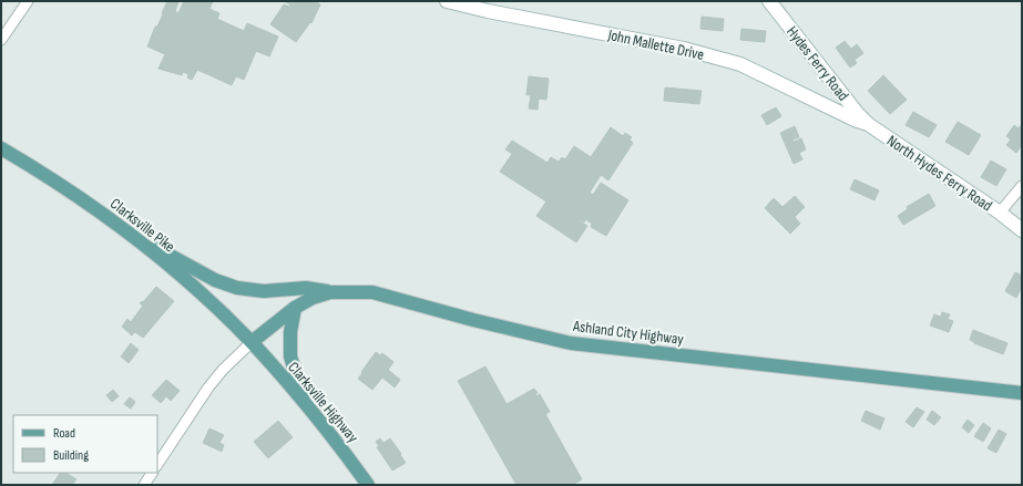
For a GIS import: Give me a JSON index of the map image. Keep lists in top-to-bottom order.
{
  "streets": {
    "main road": ["Clarksville Pike", "Ashland City Highway", "Clarksville Highway"],
    "street": ["John Mallette Drive", "Hydes Ferry Road", "North Hydes Ferry Road"]
  },
  "crossings": [
    ["John Mallette Drive", "North Hydes Ferry Road"],
    ["Hydes Ferry Road", "North Hydes Ferry Road"],
    ["Clarksville Pike", "Ashland City Highway"],
    ["Clarksville Pike", "Clarksville Highway"],
    ["Ashland City Highway", "Clarksville Highway"]
  ],
  "legend": ["Road", "Building"]
}
